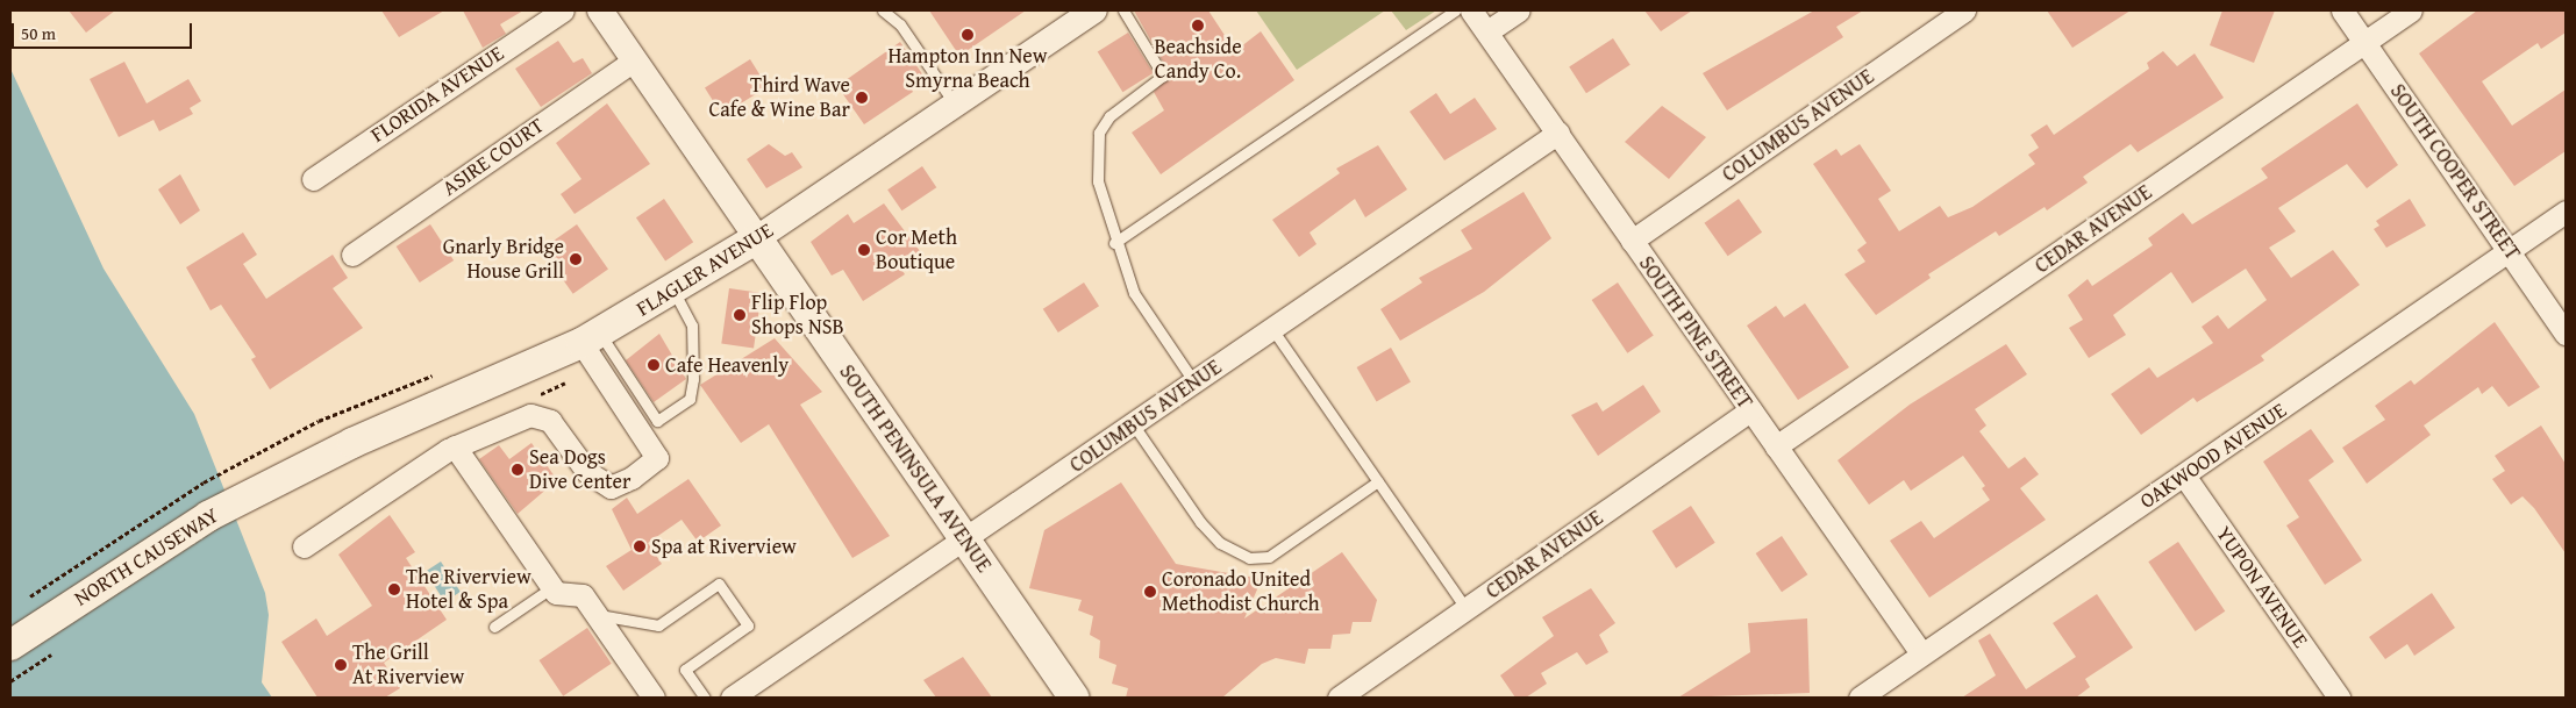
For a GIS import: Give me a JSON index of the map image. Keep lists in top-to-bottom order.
{
  "streets": {
    "main road": ["FLAGLER AVENUE", "SOUTH PENINSULA AVENUE", "NORTH CAUSEWAY"],
    "street": [
      "FLORIDA AVENUE",
      "COLUMBUS AVENUE",
      "ASIRE COURT",
      "SOUTH COOPER STREET",
      "CEDAR AVENUE",
      "SOUTH PINE STREET",
      "OAKWOOD AVENUE",
      "YUPON AVENUE"
    ]
  },
  "crossings": [
    ["COLUMBUS AVENUE", "SOUTH PINE STREET"],
    ["COLUMBUS AVENUE", "SOUTH PENINSULA AVENUE"],
    ["SOUTH COOPER STREET", "CEDAR AVENUE"],
    ["SOUTH COOPER STREET", "OAKWOOD AVENUE"],
    ["CEDAR AVENUE", "SOUTH PINE STREET"],
    ["FLAGLER AVENUE", "SOUTH PENINSULA AVENUE"],
    ["FLAGLER AVENUE", "NORTH CAUSEWAY"],
    ["SOUTH PINE STREET", "OAKWOOD AVENUE"],
    ["OAKWOOD AVENUE", "YUPON AVENUE"]
  ],
  "places": [
    "Beachside Candy Co.",
    "Hampton Inn New Smyrna Beach",
    "Third Wave Cafe & Wine Bar",
    "Cor Meth Boutique",
    "Gnarly Bridge House Grill",
    "Flip Flop Shops NSB",
    "Cafe Heavenly",
    "Sea Dogs Dive Center",
    "Spa at Riverview",
    "The Riverview Hotel & Spa",
    "Coronado United Methodist Church",
    "The Grill At Riverview"
  ],
  "scale_bar": "50 m"
}
